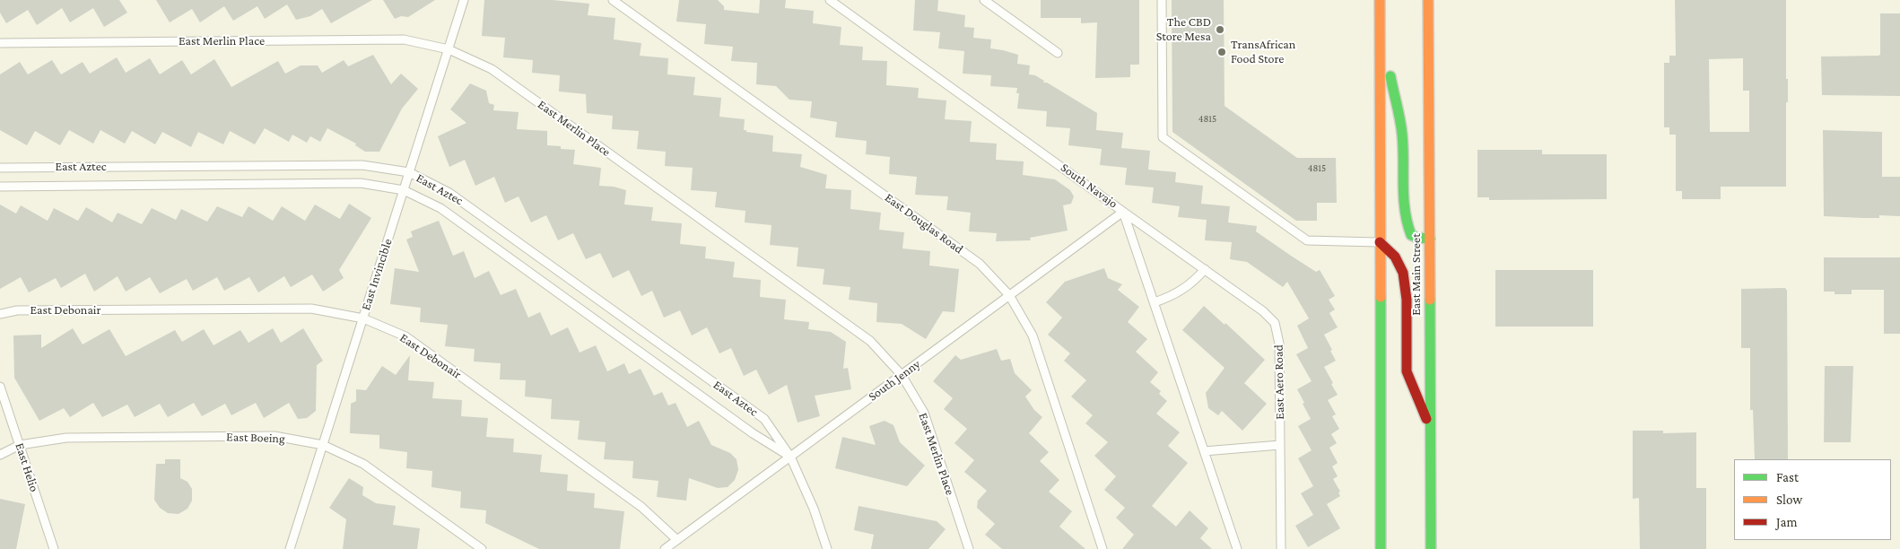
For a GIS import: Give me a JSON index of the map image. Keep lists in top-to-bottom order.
{
  "streets": {
    "main road": ["East Main Street"],
    "lane": [
      "East Merlin Place",
      "East Aztec",
      "South Navajo",
      "East Douglas Road",
      "East Invincible",
      "East Debonair",
      "South Jenny",
      "East Aero Road",
      "East Boeing",
      "East Helio"
    ]
  },
  "crossings": [
    ["East Merlin Place", "East Invincible"],
    ["East Merlin Place", "South Jenny"],
    ["East Aztec", "East Invincible"],
    ["East Aztec", "South Jenny"],
    ["South Navajo", "South Jenny"],
    ["South Navajo", "East Aero Road"],
    ["East Douglas Road", "South Jenny"],
    ["East Invincible", "East Debonair"],
    ["East Invincible", "East Boeing"],
    ["East Debonair", "South Jenny"],
    ["South Jenny", "East Aero Road"],
    ["East Boeing", "East Helio"]
  ],
  "places": ["The CBD Store Mesa", "TransAfrican Food Store"],
  "house_numbers": ["4815", "4815"],
  "legend": ["Fast", "Slow", "Jam"]
}
